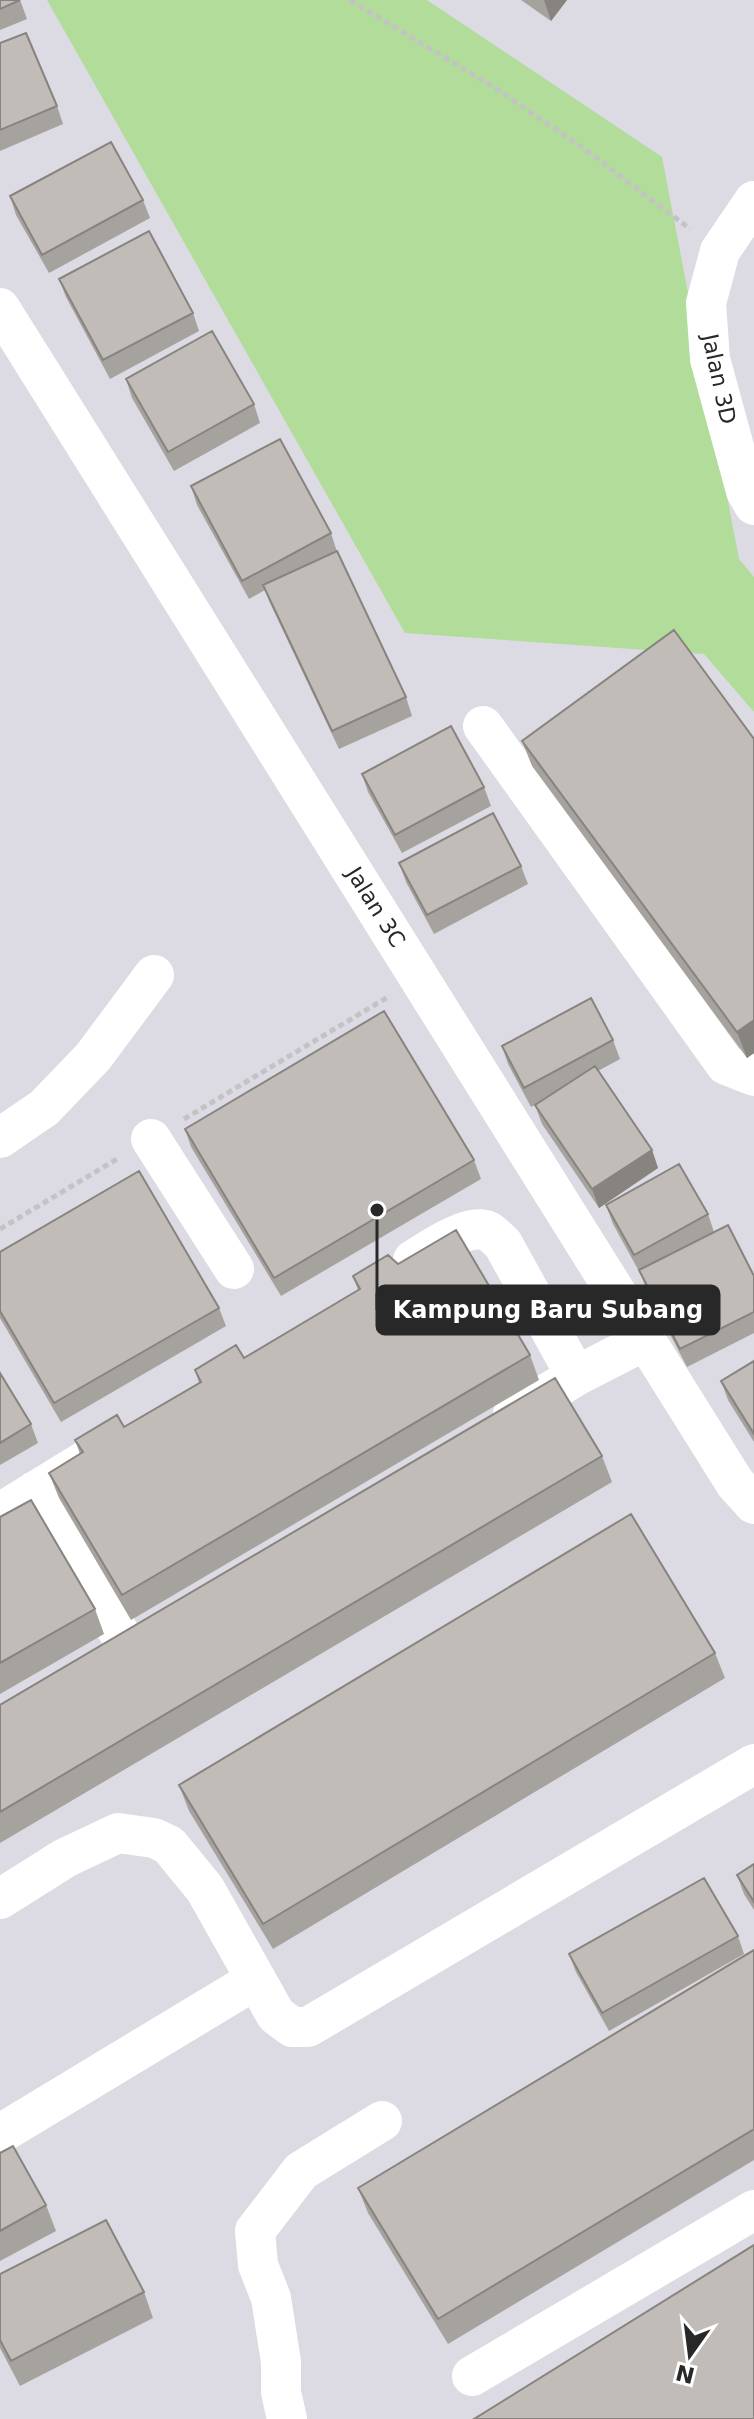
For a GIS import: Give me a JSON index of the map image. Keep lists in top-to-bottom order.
{
  "streets": {
    "street": ["Jalan 3D", "Jalan 3C"]
  },
  "places": ["Kampung Baru Subang"],
  "north": "bottom"
}
